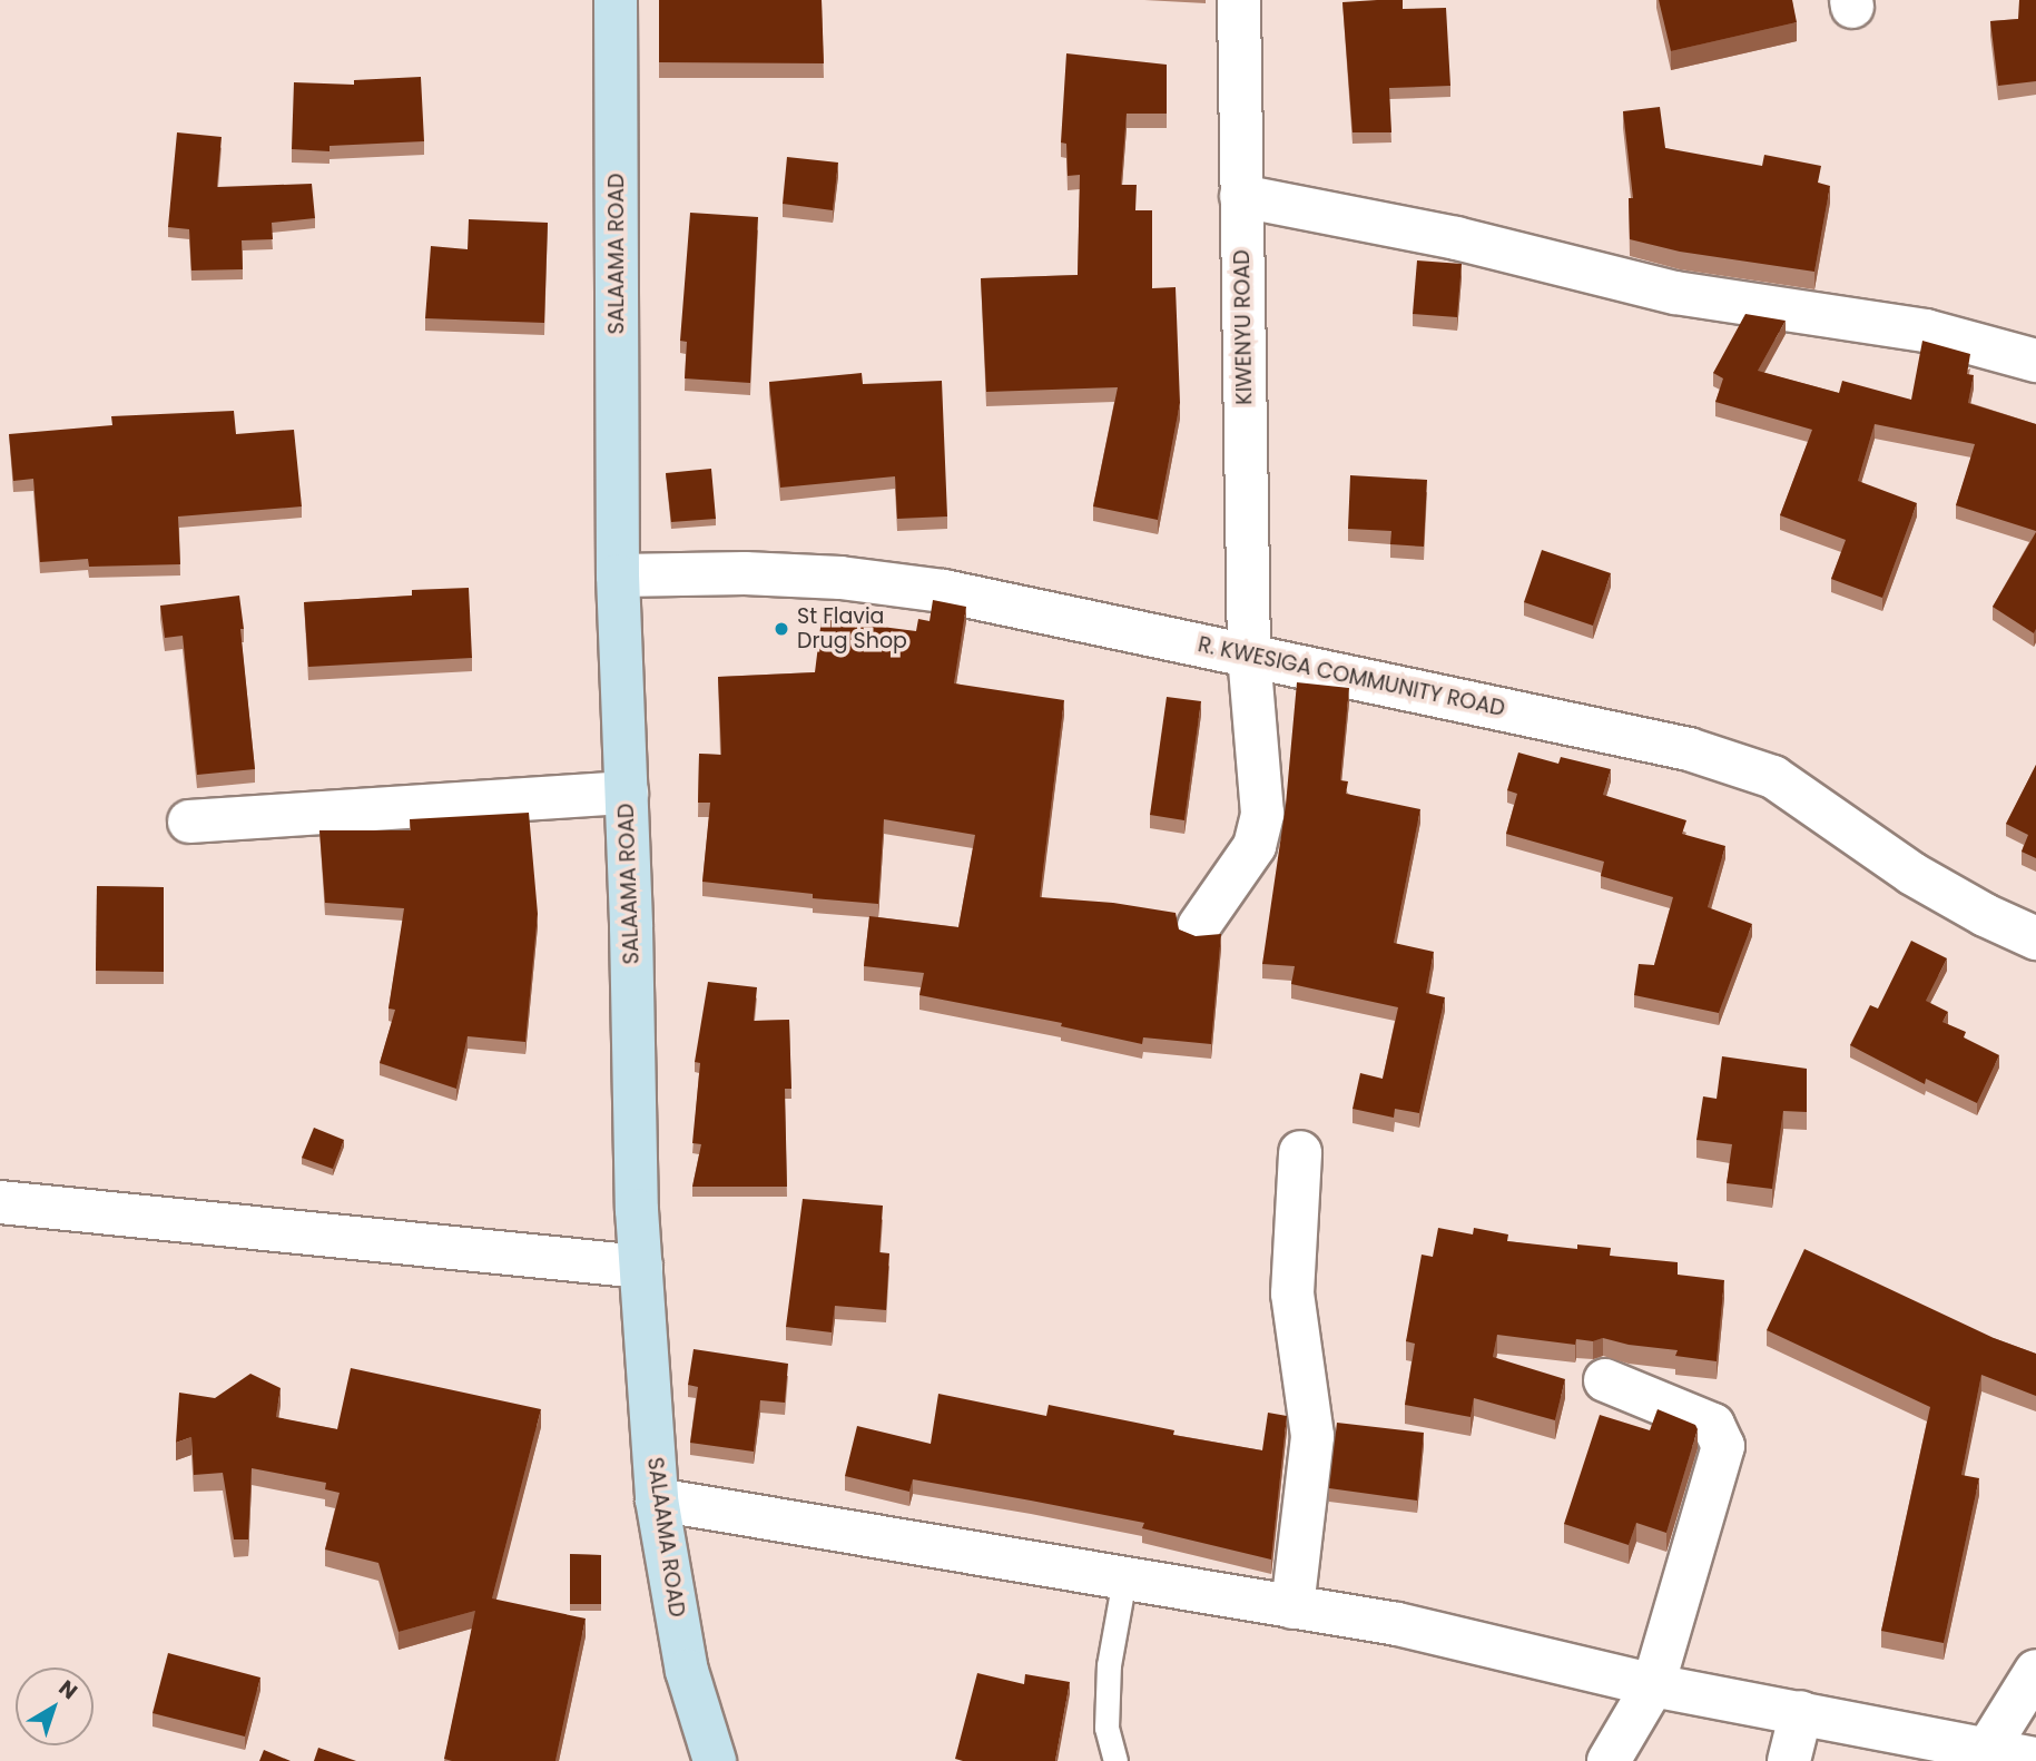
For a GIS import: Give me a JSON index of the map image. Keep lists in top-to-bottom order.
{
  "streets": {
    "main road": ["SALAAMA ROAD"],
    "street": ["KIWENYU ROAD", "R. KWESIGA COMMUNITY ROAD"]
  },
  "crossings": [
    ["SALAAMA ROAD", "R. KWESIGA COMMUNITY ROAD"],
    ["KIWENYU ROAD", "R. KWESIGA COMMUNITY ROAD"]
  ],
  "places": ["St Flavia Drug Shop"],
  "north": "top right"
}
